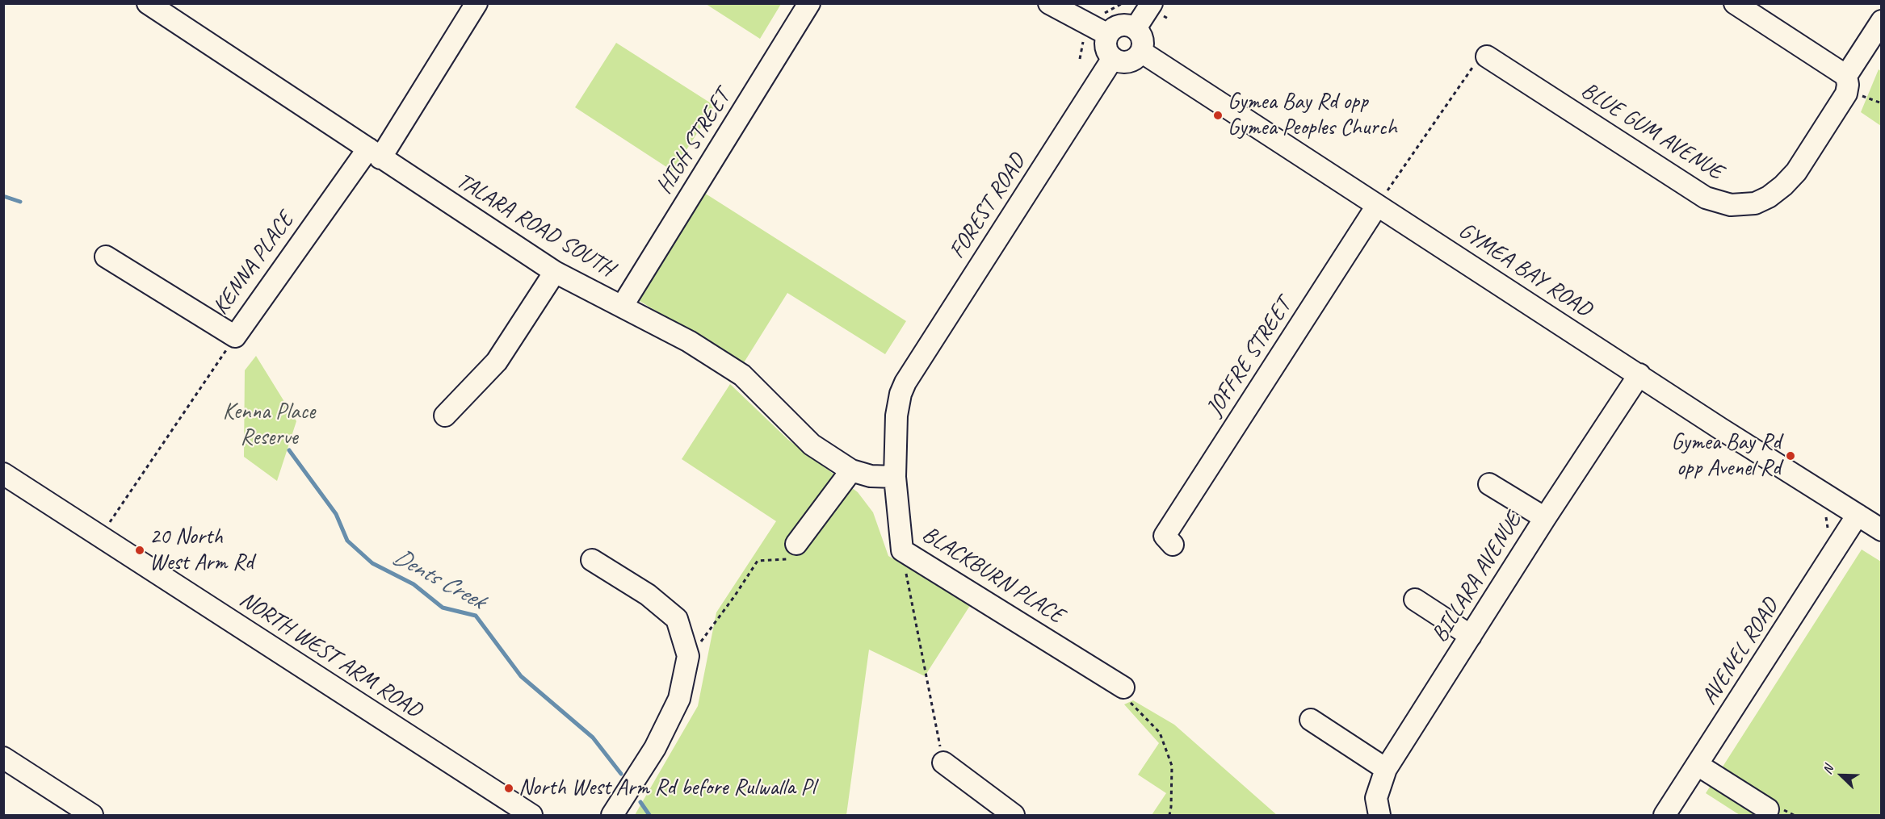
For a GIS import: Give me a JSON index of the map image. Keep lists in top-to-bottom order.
{
  "streets": {
    "street": [
      "BLUE GUM AVENUE",
      "HIGH STREET",
      "FOREST ROAD",
      "TALARA ROAD SOUTH",
      "KENNA PLACE",
      "GYMEA BAY ROAD",
      "JOFFRE STREET",
      "BLACKBURN PLACE",
      "BILLARA AVENUE",
      "AVENEL ROAD",
      "NORTH WEST ARM ROAD"
    ]
  },
  "crossings": [
    ["HIGH STREET", "TALARA ROAD SOUTH"],
    ["FOREST ROAD", "GYMEA BAY ROAD"],
    ["FOREST ROAD", "BLACKBURN PLACE"],
    ["TALARA ROAD SOUTH", "KENNA PLACE"],
    ["TALARA ROAD SOUTH", "BLACKBURN PLACE"],
    ["GYMEA BAY ROAD", "JOFFRE STREET"],
    ["GYMEA BAY ROAD", "BILLARA AVENUE"],
    ["GYMEA BAY ROAD", "AVENEL ROAD"]
  ],
  "water": ["Dents Creek"],
  "parks": ["Kenna Place Reserve"],
  "places": [
    "Gymea Bay Rd opp Gymea Peoples Church",
    "Gymea Bay Rd opp Avenel Rd",
    "20 North West Arm Rd",
    "North West Arm Rd before Rulwalla Pl"
  ],
  "north": "top left"
}
